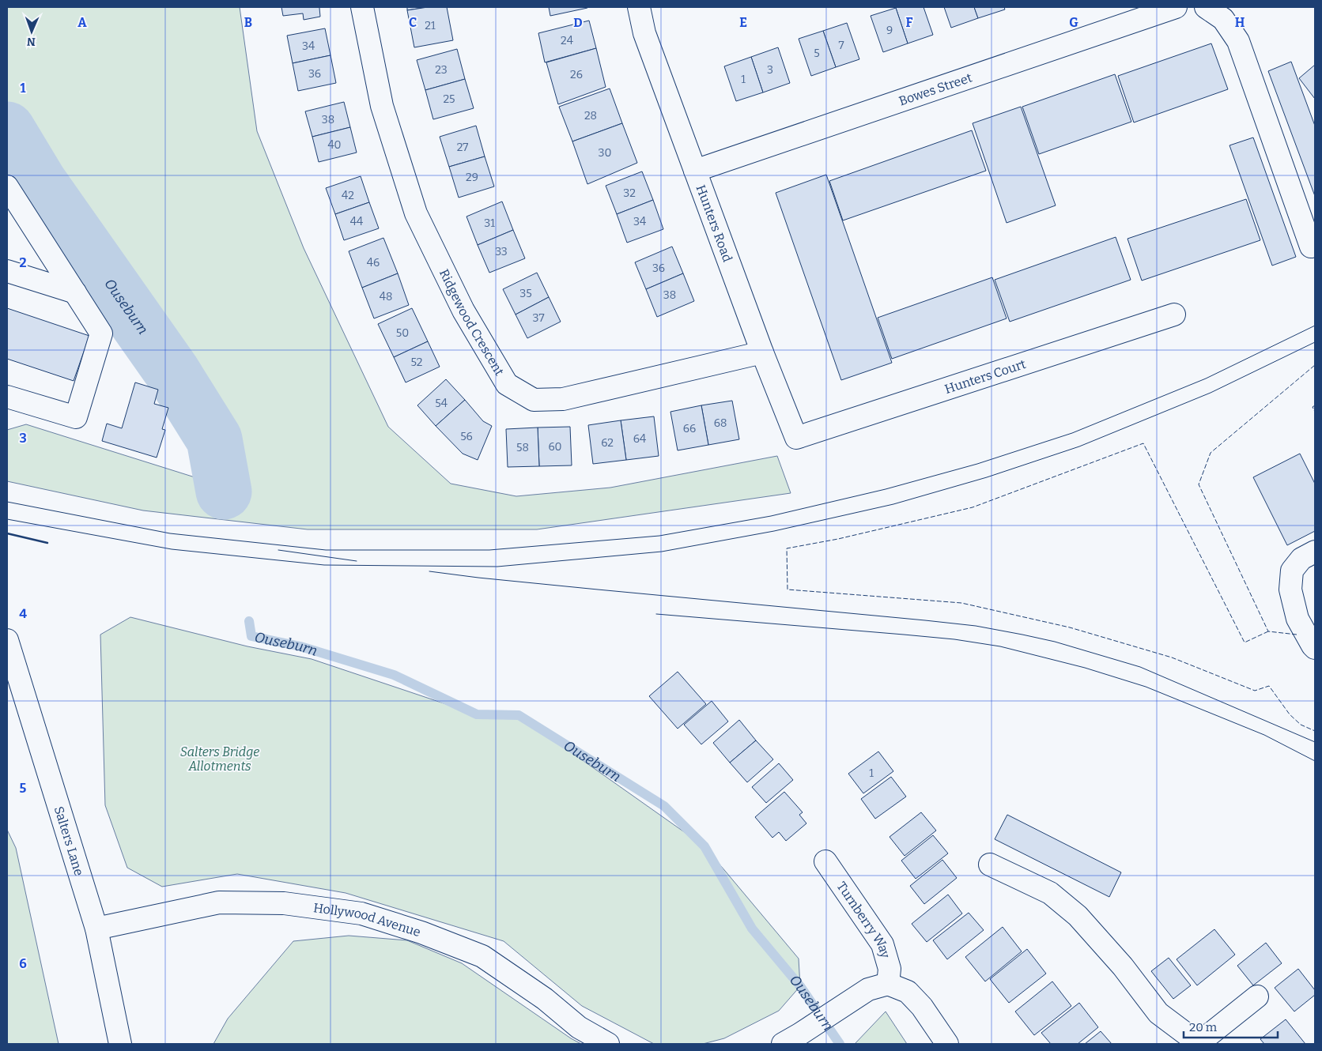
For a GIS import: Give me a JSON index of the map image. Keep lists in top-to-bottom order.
{
  "streets": {
    "street": [
      "Bowes Street",
      "Hunters Road",
      "Ridgewood Crescent",
      "Hunters Court",
      "Salters Lane",
      "Hollywood Avenue",
      "Turnberry Way"
    ]
  },
  "crossings": [
    ["Bowes Street", "Hunters Road"],
    ["Hunters Road", "Ridgewood Crescent"],
    ["Hunters Road", "Hunters Court"],
    ["Salters Lane", "Hollywood Avenue"]
  ],
  "water": ["Ouseburn"],
  "parks": ["Salters Bridge Allotments"],
  "house_numbers": [
    "21",
    "9",
    "24",
    "7",
    "34",
    "5",
    "23",
    "3",
    "36",
    "26",
    "1",
    "25",
    "28",
    "38",
    "40",
    "27",
    "30",
    "29",
    "32",
    "42",
    "44",
    "34",
    "31",
    "33",
    "46",
    "36",
    "35",
    "38",
    "48",
    "37",
    "50",
    "52",
    "54",
    "68",
    "66",
    "56",
    "64",
    "62",
    "60",
    "58",
    "1"
  ],
  "scale_bar": "20 m",
  "north": "bottom",
  "grid": {
    "columns": [
      "A",
      "B",
      "C",
      "D",
      "E",
      "F",
      "G",
      "H"
    ],
    "rows": [
      "1",
      "2",
      "3",
      "4",
      "5",
      "6"
    ]
  }
}
